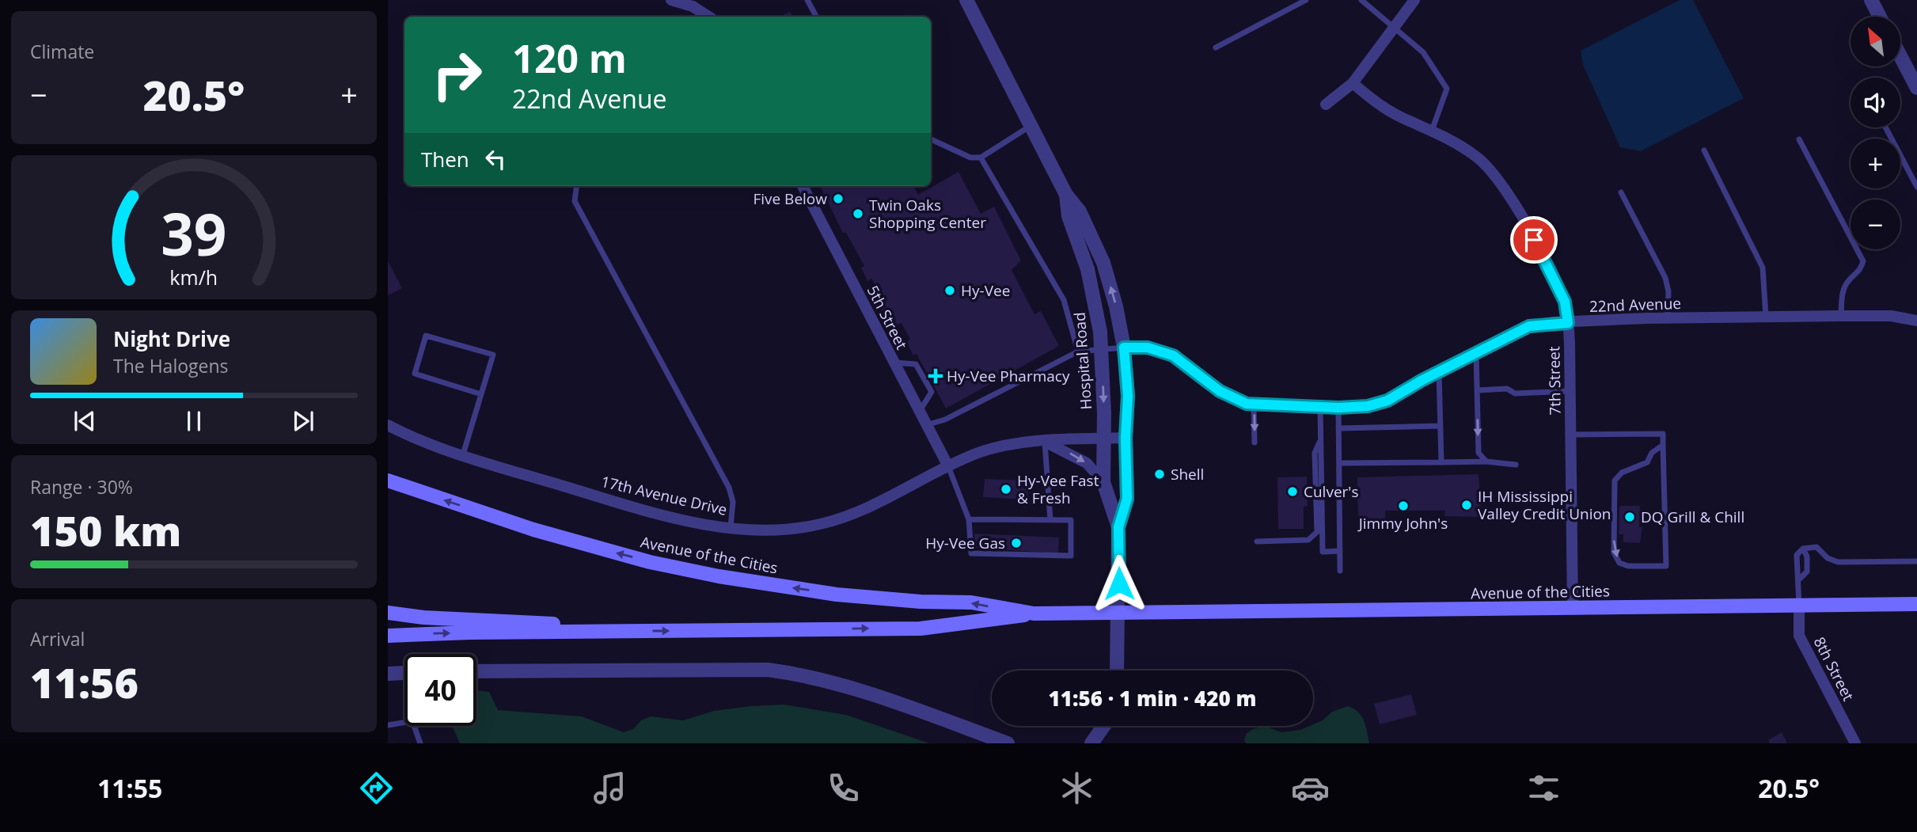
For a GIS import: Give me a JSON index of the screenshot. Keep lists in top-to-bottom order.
{
  "streets": {
    "main road": ["Avenue of the Cities"],
    "street": [
      "22nd Avenue",
      "5th Street",
      "Hospital Road",
      "7th Street",
      "17th Avenue Drive",
      "8th Street"
    ]
  },
  "crossings": [
    ["22nd Avenue", "Hospital Road"],
    ["22nd Avenue", "7th Street"],
    ["5th Street", "17th Avenue Drive"],
    ["Hospital Road", "17th Avenue Drive"],
    ["Hospital Road", "Avenue of the Cities"],
    ["7th Street", "Avenue of the Cities"],
    ["Avenue of the Cities", "8th Street"]
  ],
  "places": {
    "other": [
      "Five Below",
      "Twin Oaks Shopping Center",
      "Hy-Vee",
      "Shell",
      "Hy-Vee Fast & Fresh",
      "Culver's",
      "IH Mississippi Valley Credit Union",
      "Jimmy John's",
      "DQ Grill & Chill",
      "Hy-Vee Gas"
    ],
    "health": ["Hy-Vee Pharmacy"]
  },
  "north": "top left",
  "page": {
    "tile": [
      "Climate",
      ["Range · 30%", "150 km"],
      ["Arrival", "11:56"]
    ],
    "map_buttons": ["+", "−"],
    "turn": ["120 m", "22nd Avenue"],
    "heat": ["−", "20.5°", "+"],
    "then": "Then",
    "song": ["Night Drive", "The Halogens"],
    "limit": "40",
    "trip": "11:56 · 1 min · 420 m",
    "tabs": ["11:55", "20.5°"],
    "gauge": ["39", "km/h"]
  }
}
